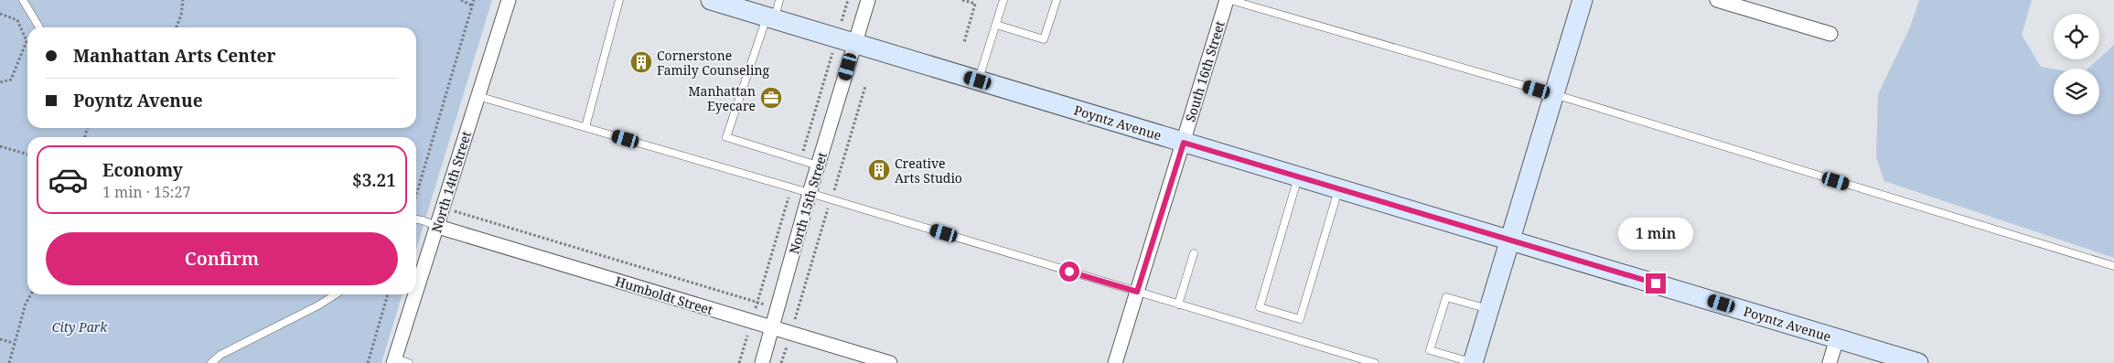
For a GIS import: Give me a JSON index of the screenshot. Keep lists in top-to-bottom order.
{
  "streets": {
    "street": [
      "South 16th Street",
      "Poyntz Avenue",
      "North 14th Street",
      "North 15th Street",
      "Humboldt Street"
    ]
  },
  "crossings": [
    ["South 16th Street", "Poyntz Avenue"],
    ["Poyntz Avenue", "North 15th Street"],
    ["North 14th Street", "Humboldt Street"],
    ["North 15th Street", "Humboldt Street"]
  ],
  "parks": ["City Park"],
  "places": {
    "building": ["Cornerstone Family Counseling", "Creative Arts Studio"],
    "office": ["Manhattan Eyecare"]
  },
  "page": {
    "banner": ["Manhattan Arts Center", "Poyntz Avenue"],
    "list": [
      {
        "name": "Economy",
        "note": "1 min · 15:27",
        "value": "$3.21"
      }
    ],
    "bubble": "1 min",
    "buttons": "Confirm"
  }
}
